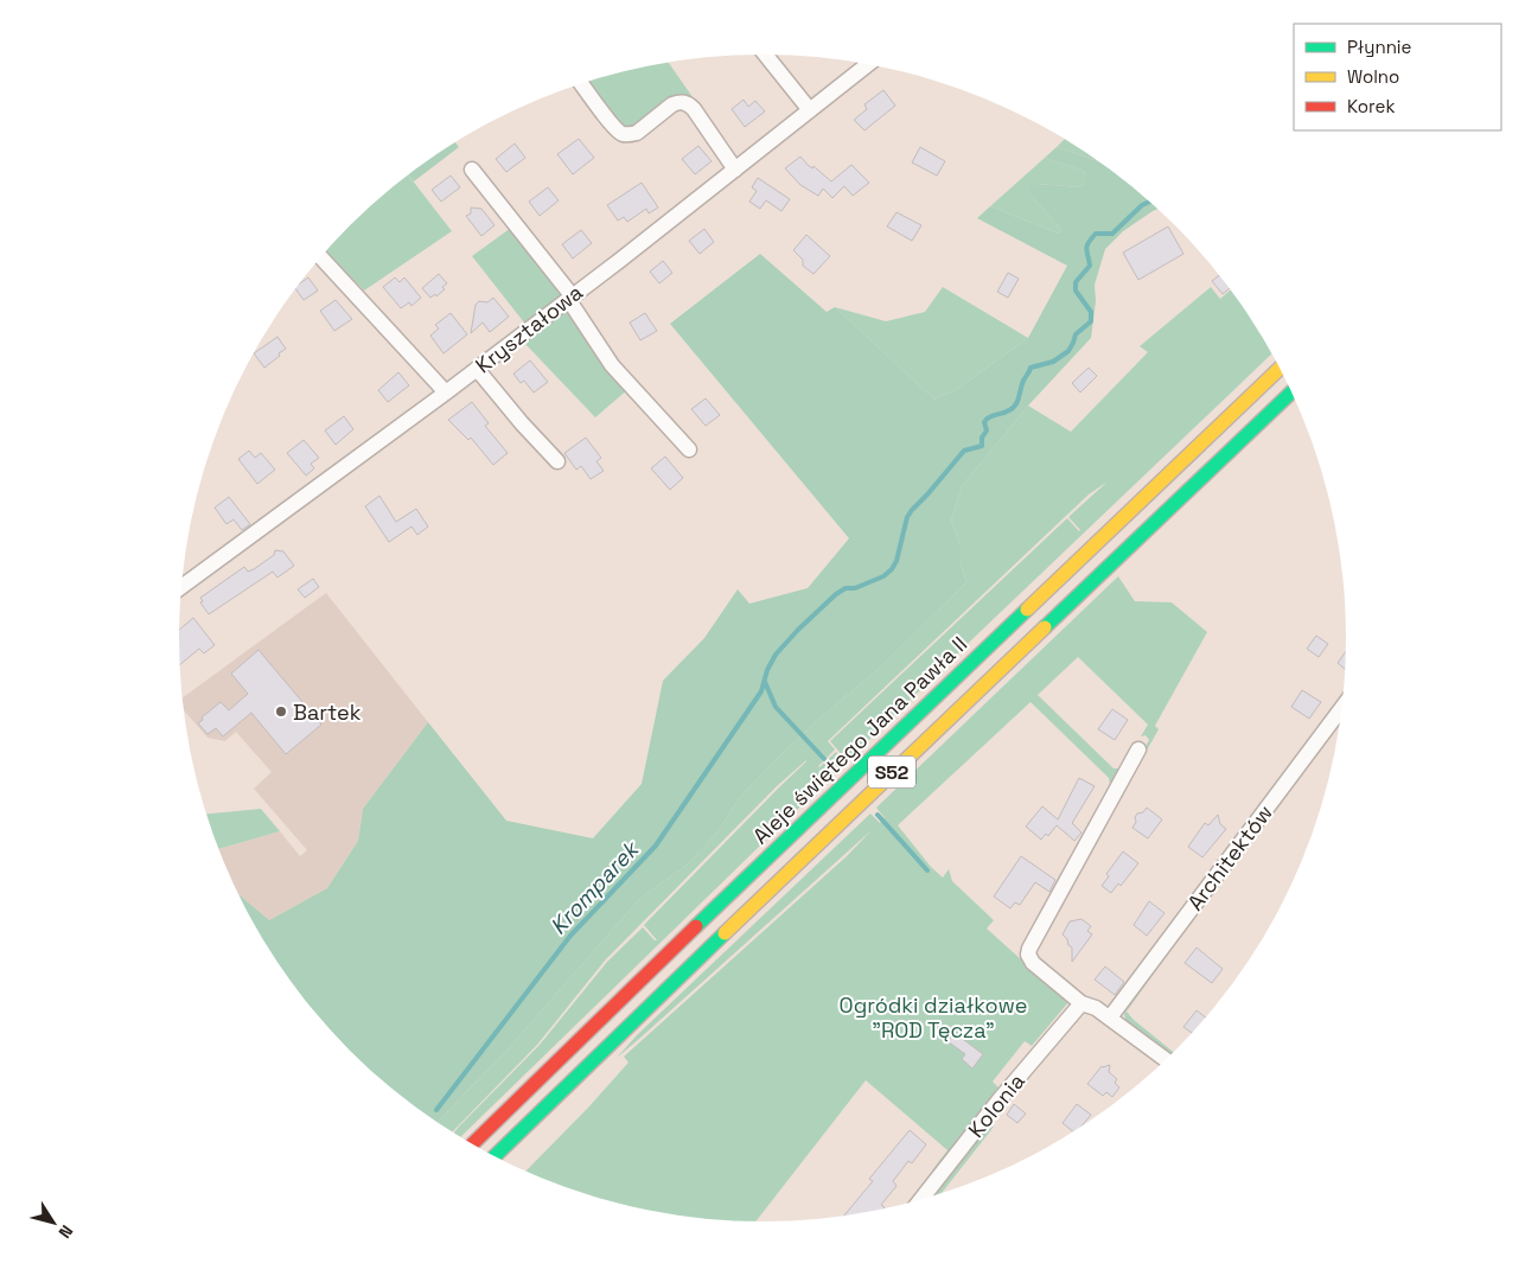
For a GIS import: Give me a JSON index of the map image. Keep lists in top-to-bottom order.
{
  "streets": {
    "highway": ["Aleje świętego Jana Pawła II", "S52"],
    "street": ["Kryształowa", "Architektów", "Kolonia"]
  },
  "water": ["Kromparek"],
  "parks": ["Ogródki działkowe \"ROD Tęcza\""],
  "places": ["Bartek"],
  "legend": ["Płynnie", "Wolno", "Korek"],
  "north": "bottom right"
}
